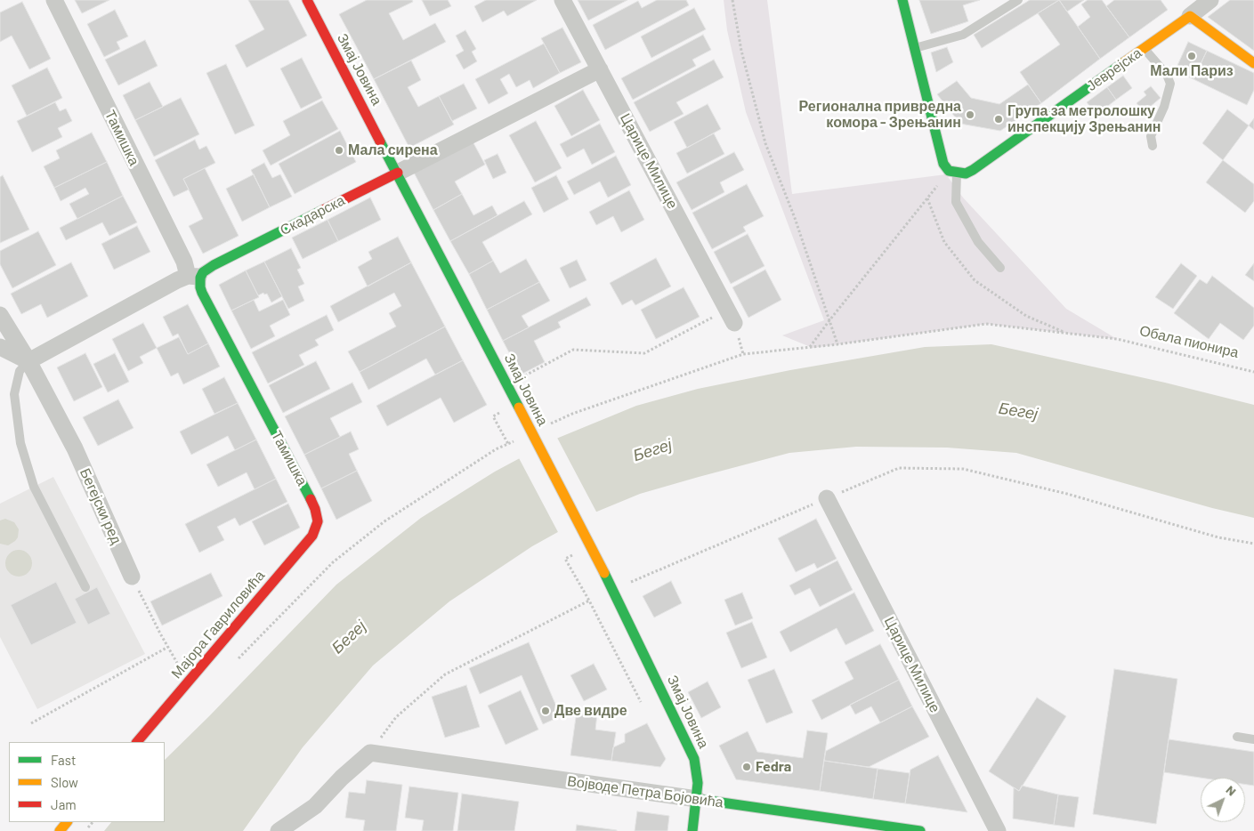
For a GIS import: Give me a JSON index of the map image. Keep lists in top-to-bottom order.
{
  "streets": {
    "street": [
      "Змај Јовина",
      "Јеврејска",
      "Тамишка",
      "Царице Милице",
      "Скадарска",
      "Бегејски ред",
      "Мајора Гавриловића",
      "Војводе Петра Бојовића"
    ],
    "path": ["Обала пионира"]
  },
  "crossings": [
    ["Змај Јовина", "Скадарска"],
    ["Змај Јовина", "Војводе Петра Бојовића"],
    ["Тамишка", "Скадарска"],
    ["Тамишка", "Мајора Гавриловића"],
    ["Царице Милице", "Скадарска"],
    ["Скадарска", "Бегејски ред"]
  ],
  "water": ["Бегеј"],
  "places": [
    "Мали Париз",
    "Регионална привредна комора - Зрењанин",
    "Група за метролошку инспекцију Зрењанин",
    "Мала сирена",
    "Две видре",
    "Fedra"
  ],
  "legend": ["Fast", "Slow", "Jam"],
  "north": "top right"
}
